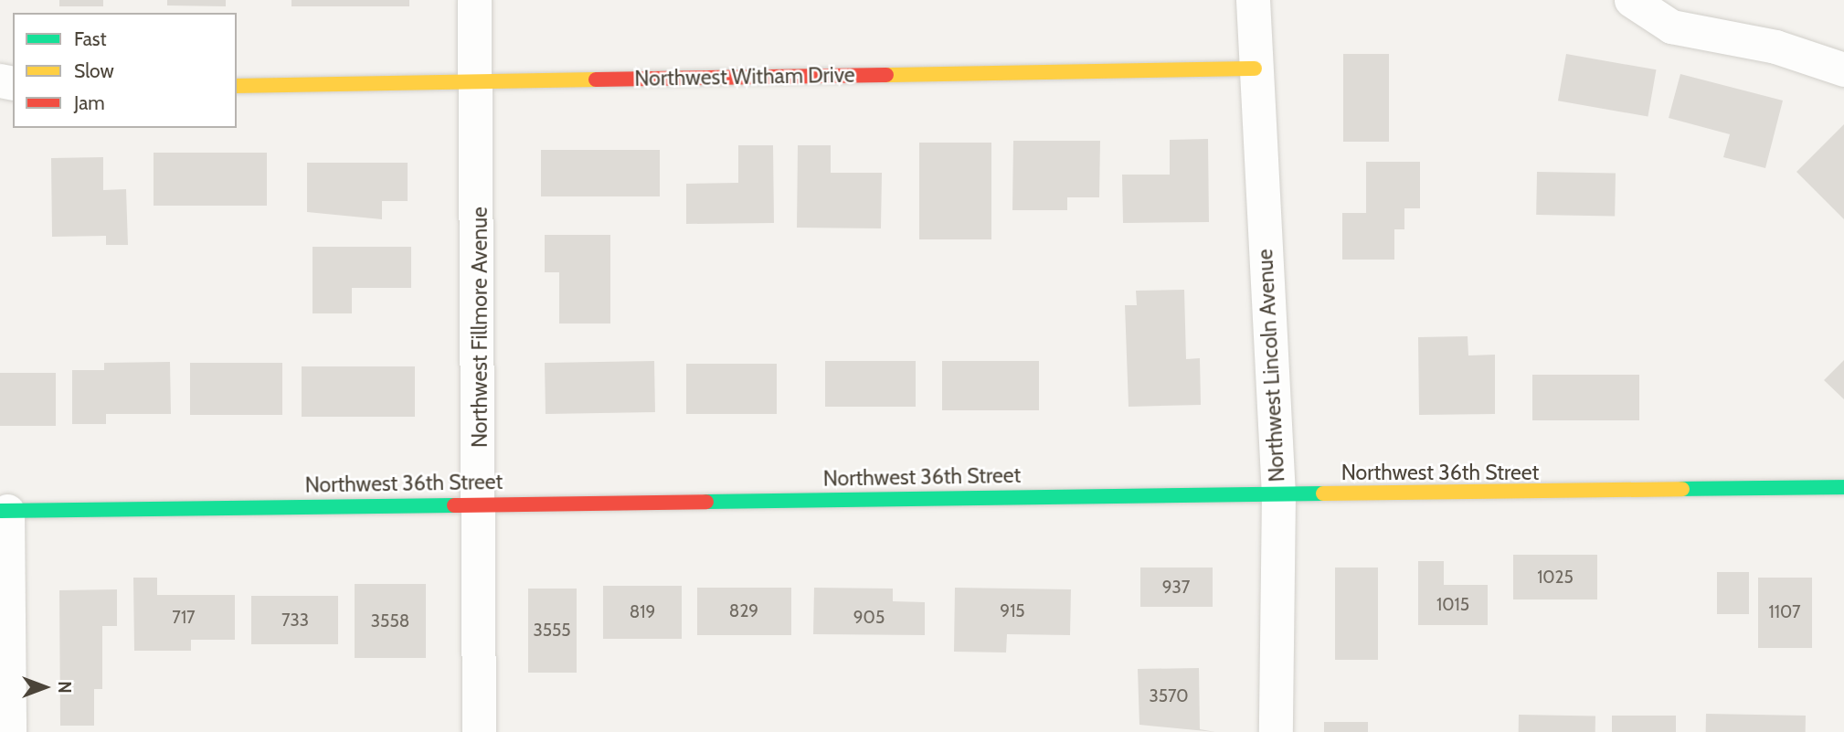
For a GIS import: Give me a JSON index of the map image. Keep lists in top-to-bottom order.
{
  "streets": {
    "street": [
      "Northwest Witham Drive",
      "Northwest Fillmore Avenue",
      "Northwest Lincoln Avenue",
      "Northwest 36th Street"
    ]
  },
  "crossings": [
    ["Northwest Witham Drive", "Northwest Fillmore Avenue"],
    ["Northwest Witham Drive", "Northwest Lincoln Avenue"],
    ["Northwest Fillmore Avenue", "Northwest 36th Street"],
    ["Northwest Lincoln Avenue", "Northwest 36th Street"]
  ],
  "house_numbers": [
    "1025",
    "937",
    "1015",
    "829",
    "915",
    "819",
    "1107",
    "717",
    "905",
    "733",
    "3558",
    "3555",
    "3570"
  ],
  "legend": ["Fast", "Slow", "Jam"],
  "north": "right"
}
